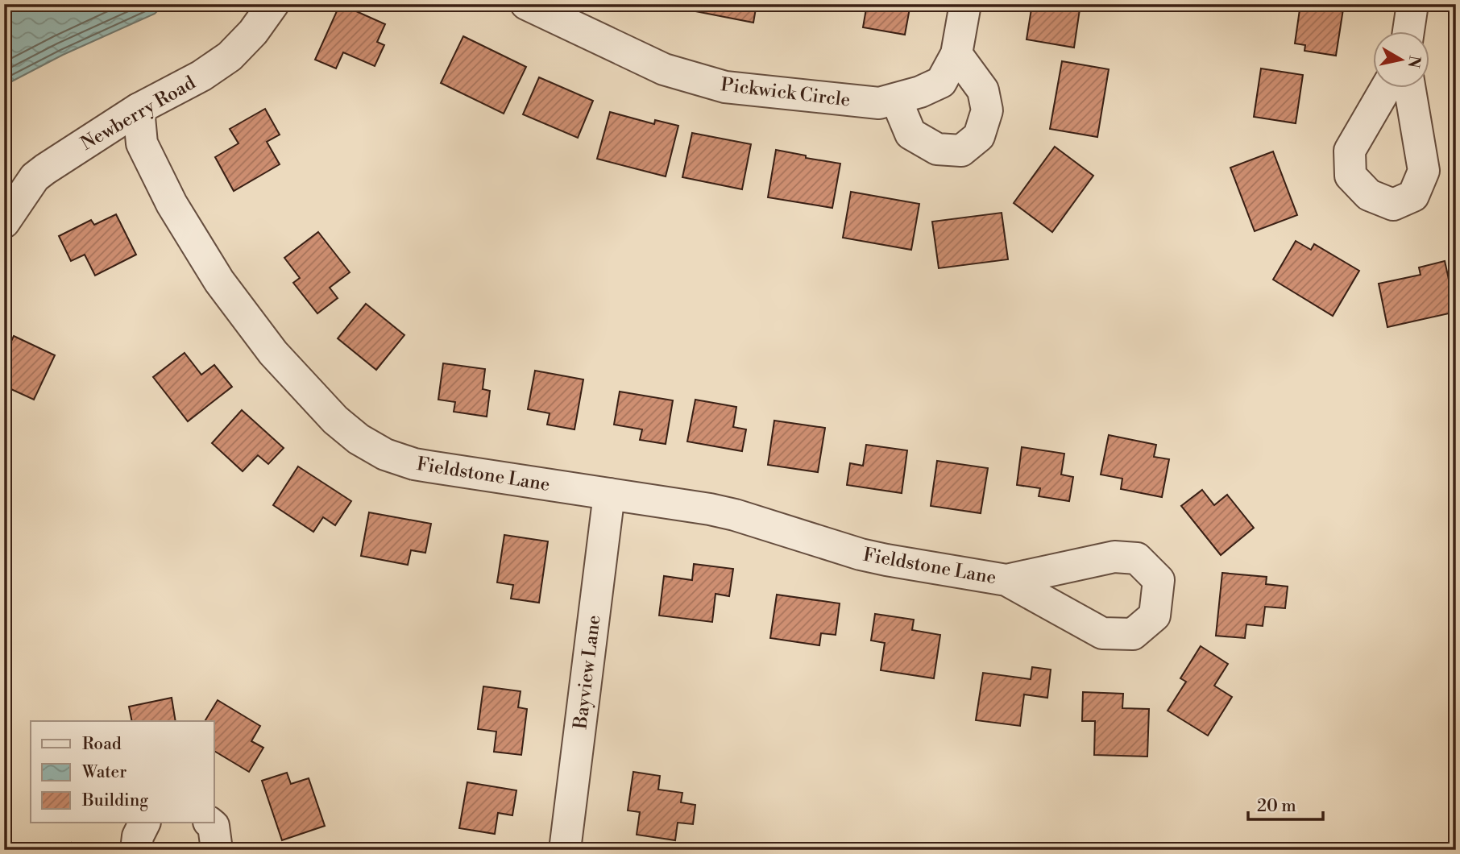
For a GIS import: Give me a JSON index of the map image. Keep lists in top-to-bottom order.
{
  "streets": {
    "street": [
      "Pickwick Circle",
      "Newberry Road",
      "Fieldstone Lane",
      "Bayview Lane"
    ]
  },
  "crossings": [
    ["Newberry Road", "Fieldstone Lane"],
    ["Fieldstone Lane", "Bayview Lane"]
  ],
  "legend": ["Road", "Water", "Building"],
  "scale_bar": "20 m",
  "north": "right"
}
